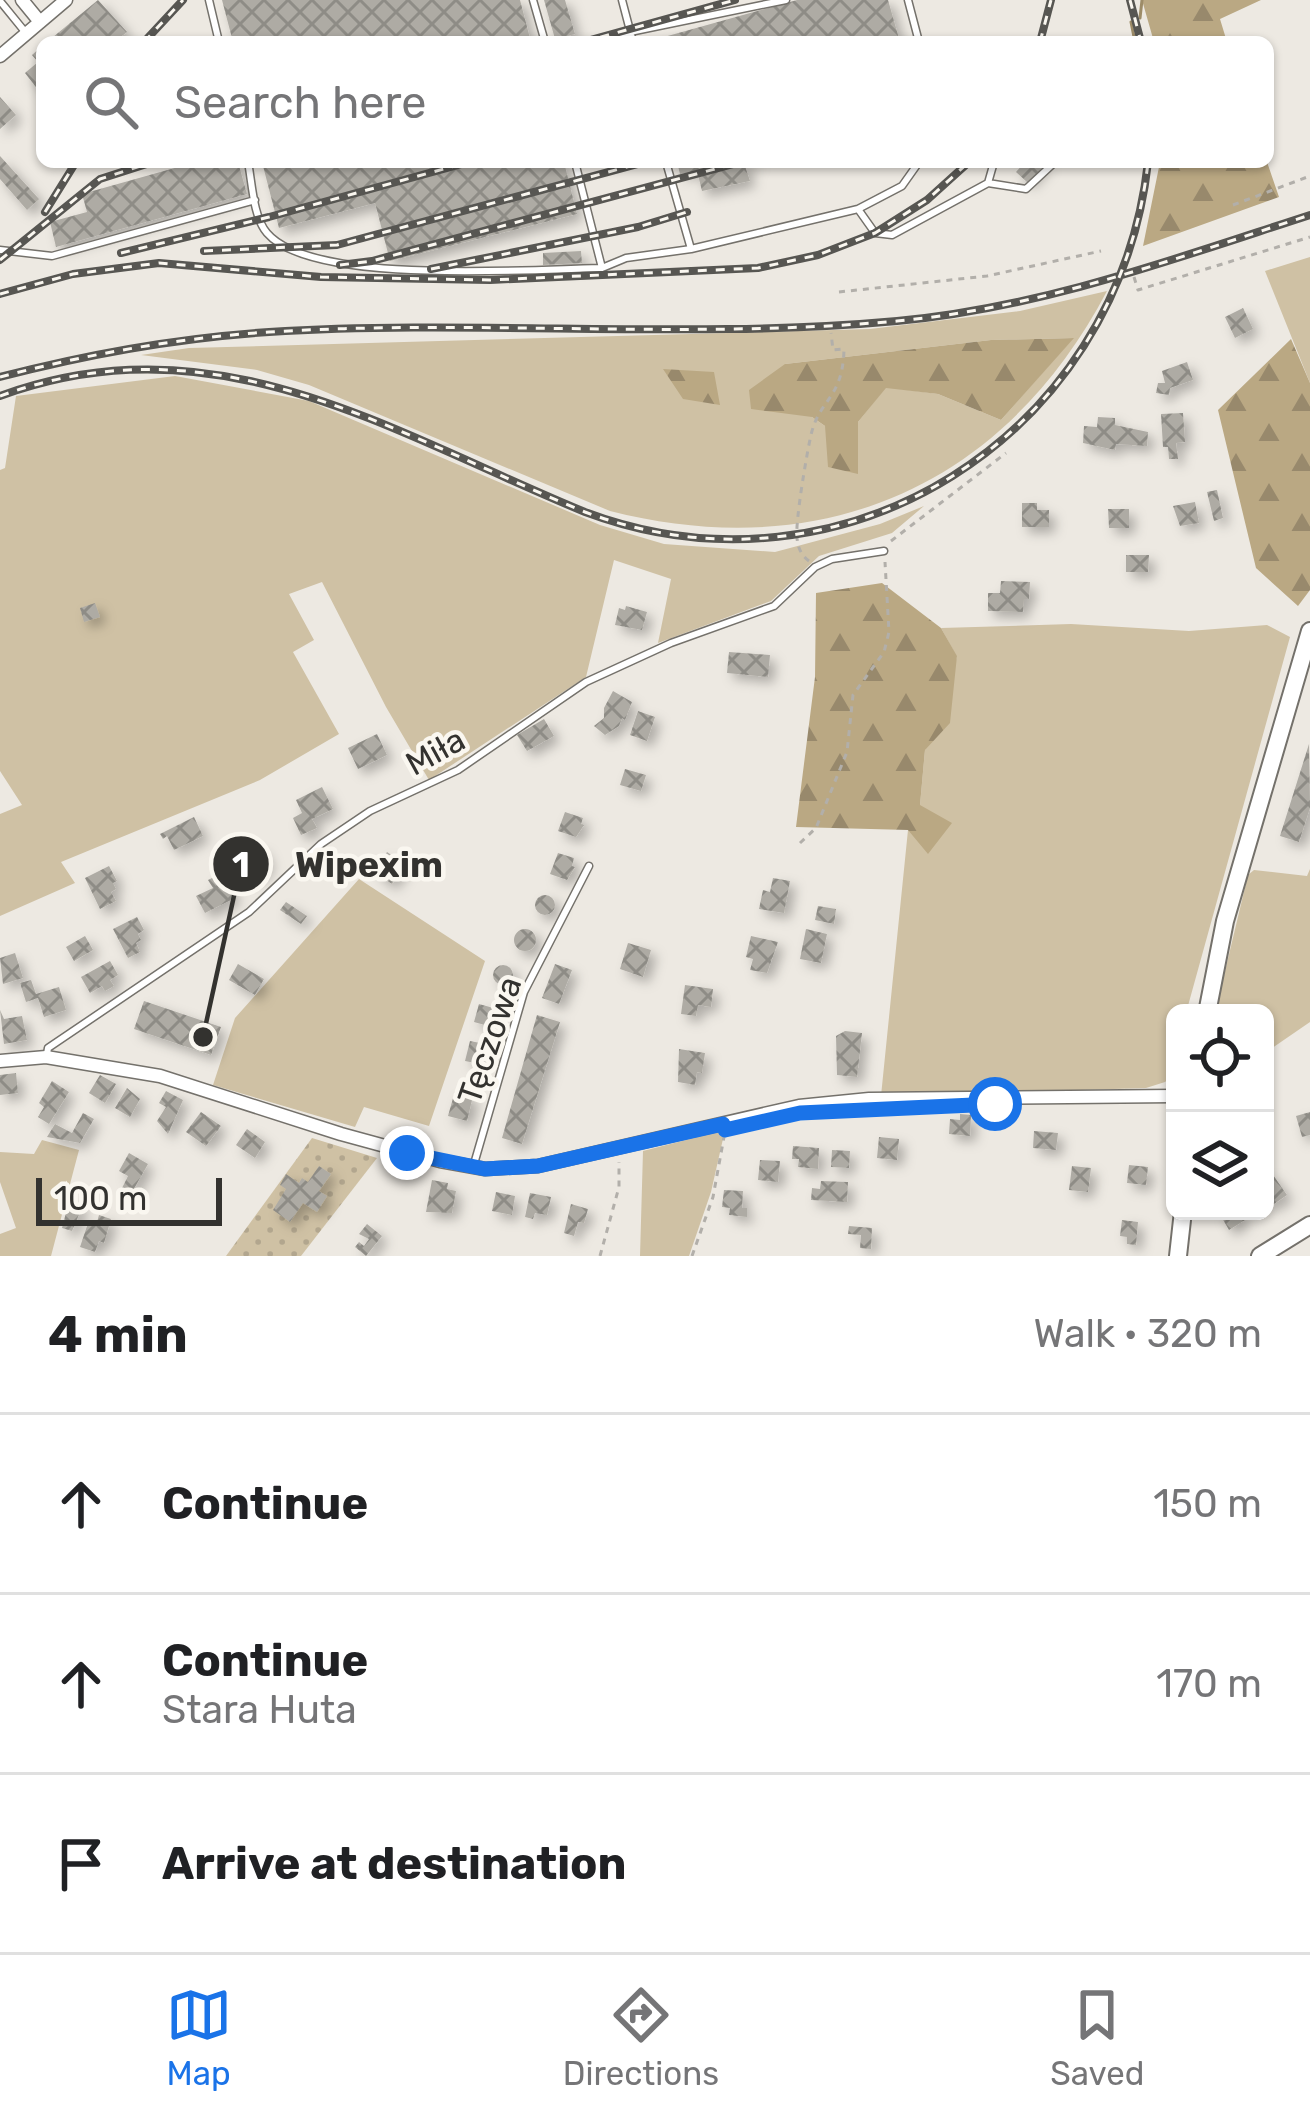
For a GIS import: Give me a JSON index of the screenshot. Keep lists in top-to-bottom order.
{
  "streets": {
    "lane": ["Miła", "Tęczowa"]
  },
  "places": ["Wipexim"],
  "scale_bar": "100 m",
  "page": {
    "search": "Search here",
    "scale": "100 m",
    "heading": ["4 min", "Walk · 320 m"],
    "list": [
      ["Continue", "150 m"],
      ["Continue", "Stara Huta", "170 m"],
      "Arrive at destination"
    ],
    "nav": ["Map", "Directions", "Saved"]
  }
}
